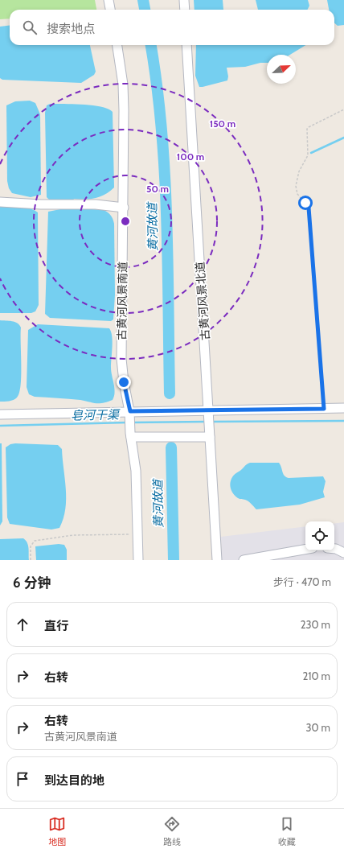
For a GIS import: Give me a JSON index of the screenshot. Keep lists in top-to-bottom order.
{
  "streets": {
    "street": ["古黄河风景南道", "古黄河风景北道"]
  },
  "water": ["黄河故道", "皂河干渠"],
  "north": "top right",
  "page": {
    "search": "搜索地点",
    "heading": ["6 分钟", "步行 · 470 m"],
    "list": [
      ["直行", "230 m"],
      ["右转", "210 m"],
      ["右转", "古黄河风景南道", "30 m"],
      "到达目的地"
    ],
    "nav": ["地图", "路线", "收藏"]
  },
  "rings": ["150 m", "100 m", "50 m"]
}
